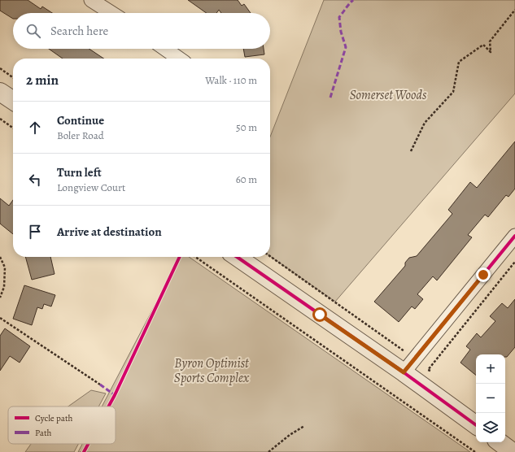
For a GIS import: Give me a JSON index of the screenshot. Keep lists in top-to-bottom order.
{
  "parks": ["Somerset Woods", "Byron Optimist Sports Complex"],
  "legend": ["Cycle path", "Path"],
  "page": {
    "search": "Search here",
    "heading": ["2 min", "Walk · 110 m"],
    "list": [
      ["Continue", "Boler Road", "50 m"],
      ["Turn left", "Longview Court", "60 m"],
      "Arrive at destination"
    ],
    "map_buttons": ["+", "−"]
  }
}
